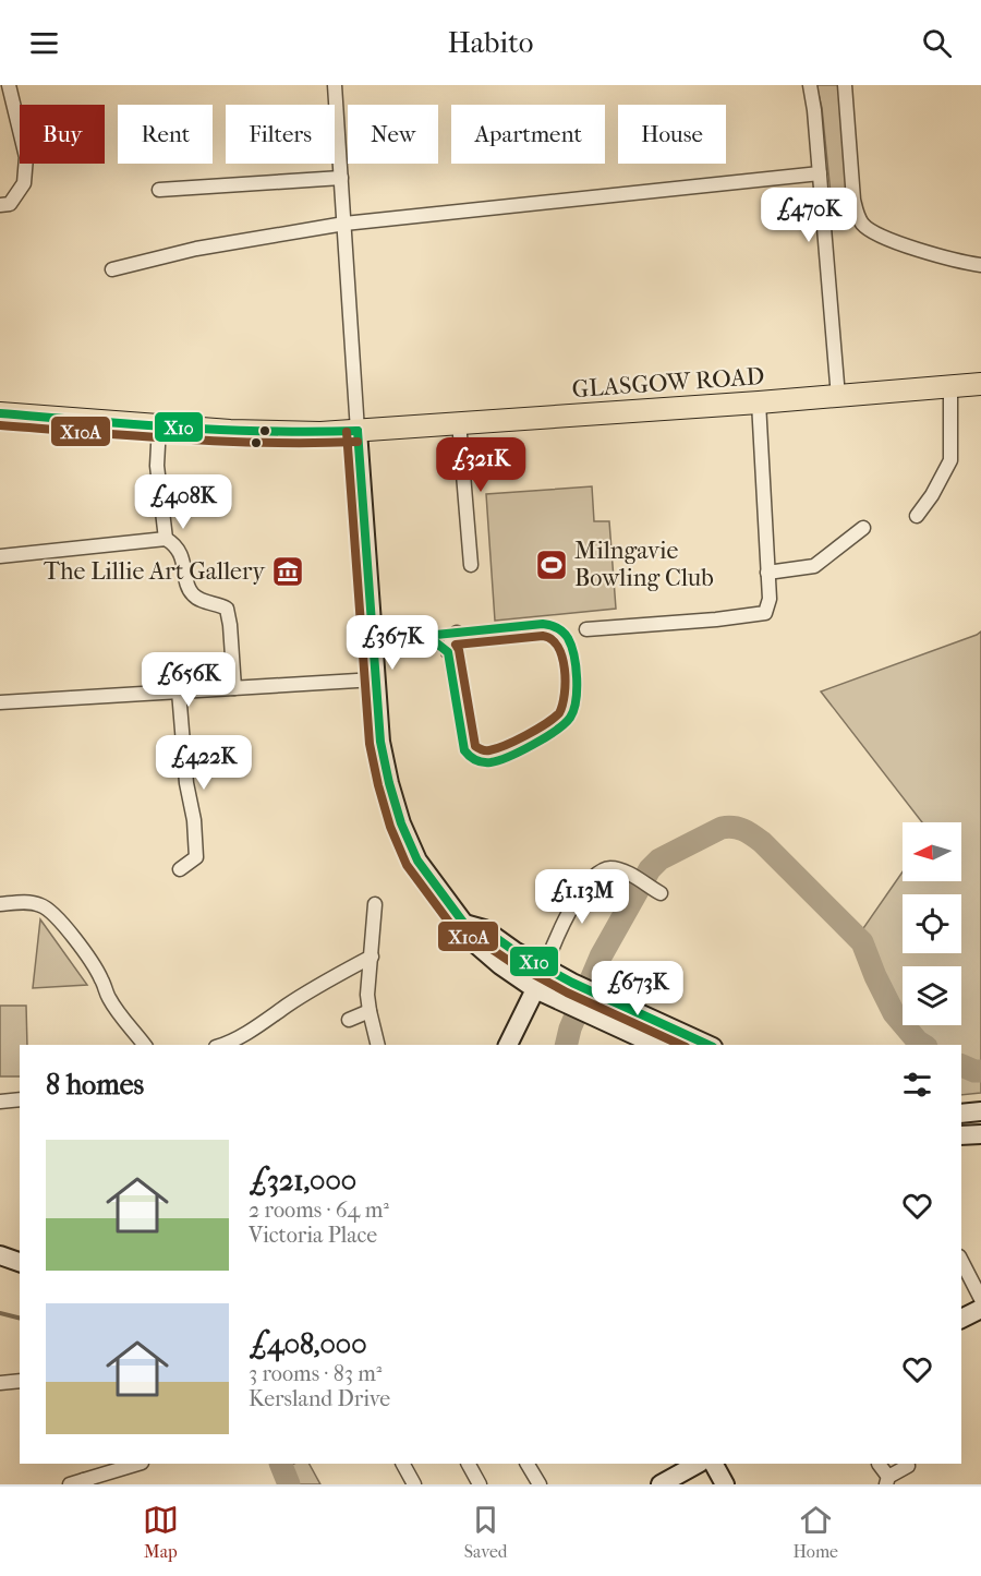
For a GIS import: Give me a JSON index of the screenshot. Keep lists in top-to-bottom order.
{
  "streets": {
    "main road": ["GLASGOW ROAD"]
  },
  "places": {
    "sports": ["Milngavie Bowling Club"],
    "museum": ["The Lillie Art Gallery"]
  },
  "lines": ["transit line X10", "transit line X10A"],
  "north": "left",
  "page": {
    "header": "Habito",
    "chip": [
      "Buy",
      "Rent",
      "Filters",
      "New",
      "Apartment",
      "House"
    ],
    "price": [
      "£470K",
      "£321K",
      "£408K",
      "£367K",
      "£656K",
      "£422K",
      "£1.13M",
      "£673K"
    ],
    "heading": "8 homes",
    "list": [
      {
        "name": "£321,000",
        "note": "2 rooms · 64 m² · Victoria Place"
      },
      {
        "name": "£408,000",
        "note": "3 rooms · 83 m² · Kersland Drive"
      }
    ],
    "tabs": ["Map", "Saved", "Home"]
  }
}
